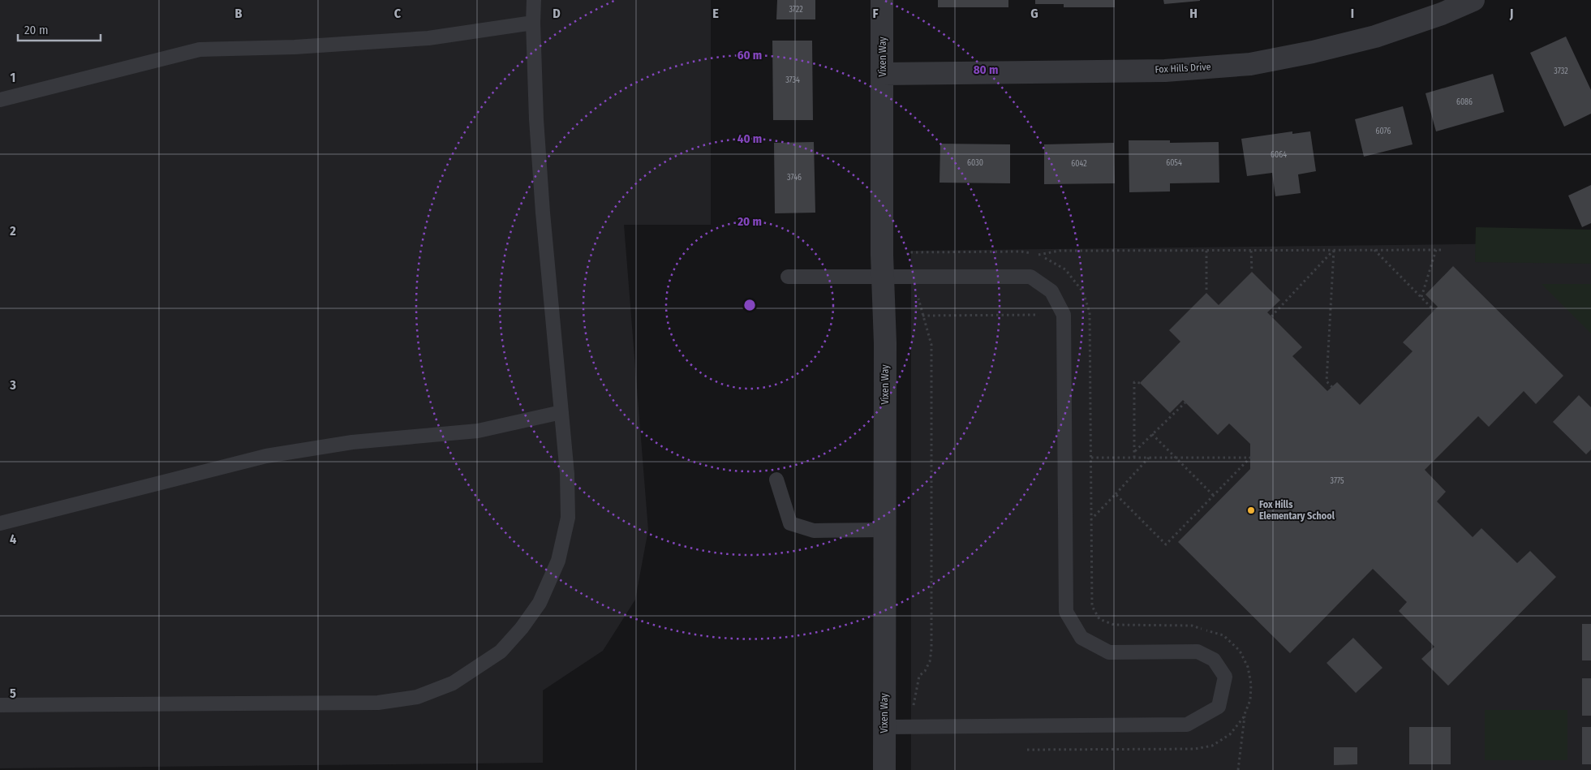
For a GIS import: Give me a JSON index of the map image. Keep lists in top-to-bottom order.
{
  "streets": {
    "street": ["Vixen Way", "Fox Hills Drive"]
  },
  "crossings": [
    ["Vixen Way", "Fox Hills Drive"]
  ],
  "places": ["Fox Hills Elementary School"],
  "house_numbers": [
    "3722",
    "3732",
    "3734",
    "6086",
    "6076",
    "6064",
    "6030",
    "6054",
    "6042",
    "3746",
    "3775"
  ],
  "scale_bar": "20 m",
  "grid": {
    "columns": [
      "B",
      "C",
      "D",
      "E",
      "F",
      "G",
      "H",
      "I",
      "J"
    ],
    "rows": [
      "1",
      "2",
      "3",
      "4",
      "5"
    ]
  },
  "rings": [
    "60 m",
    "80 m",
    "40 m",
    "20 m"
  ]
}
